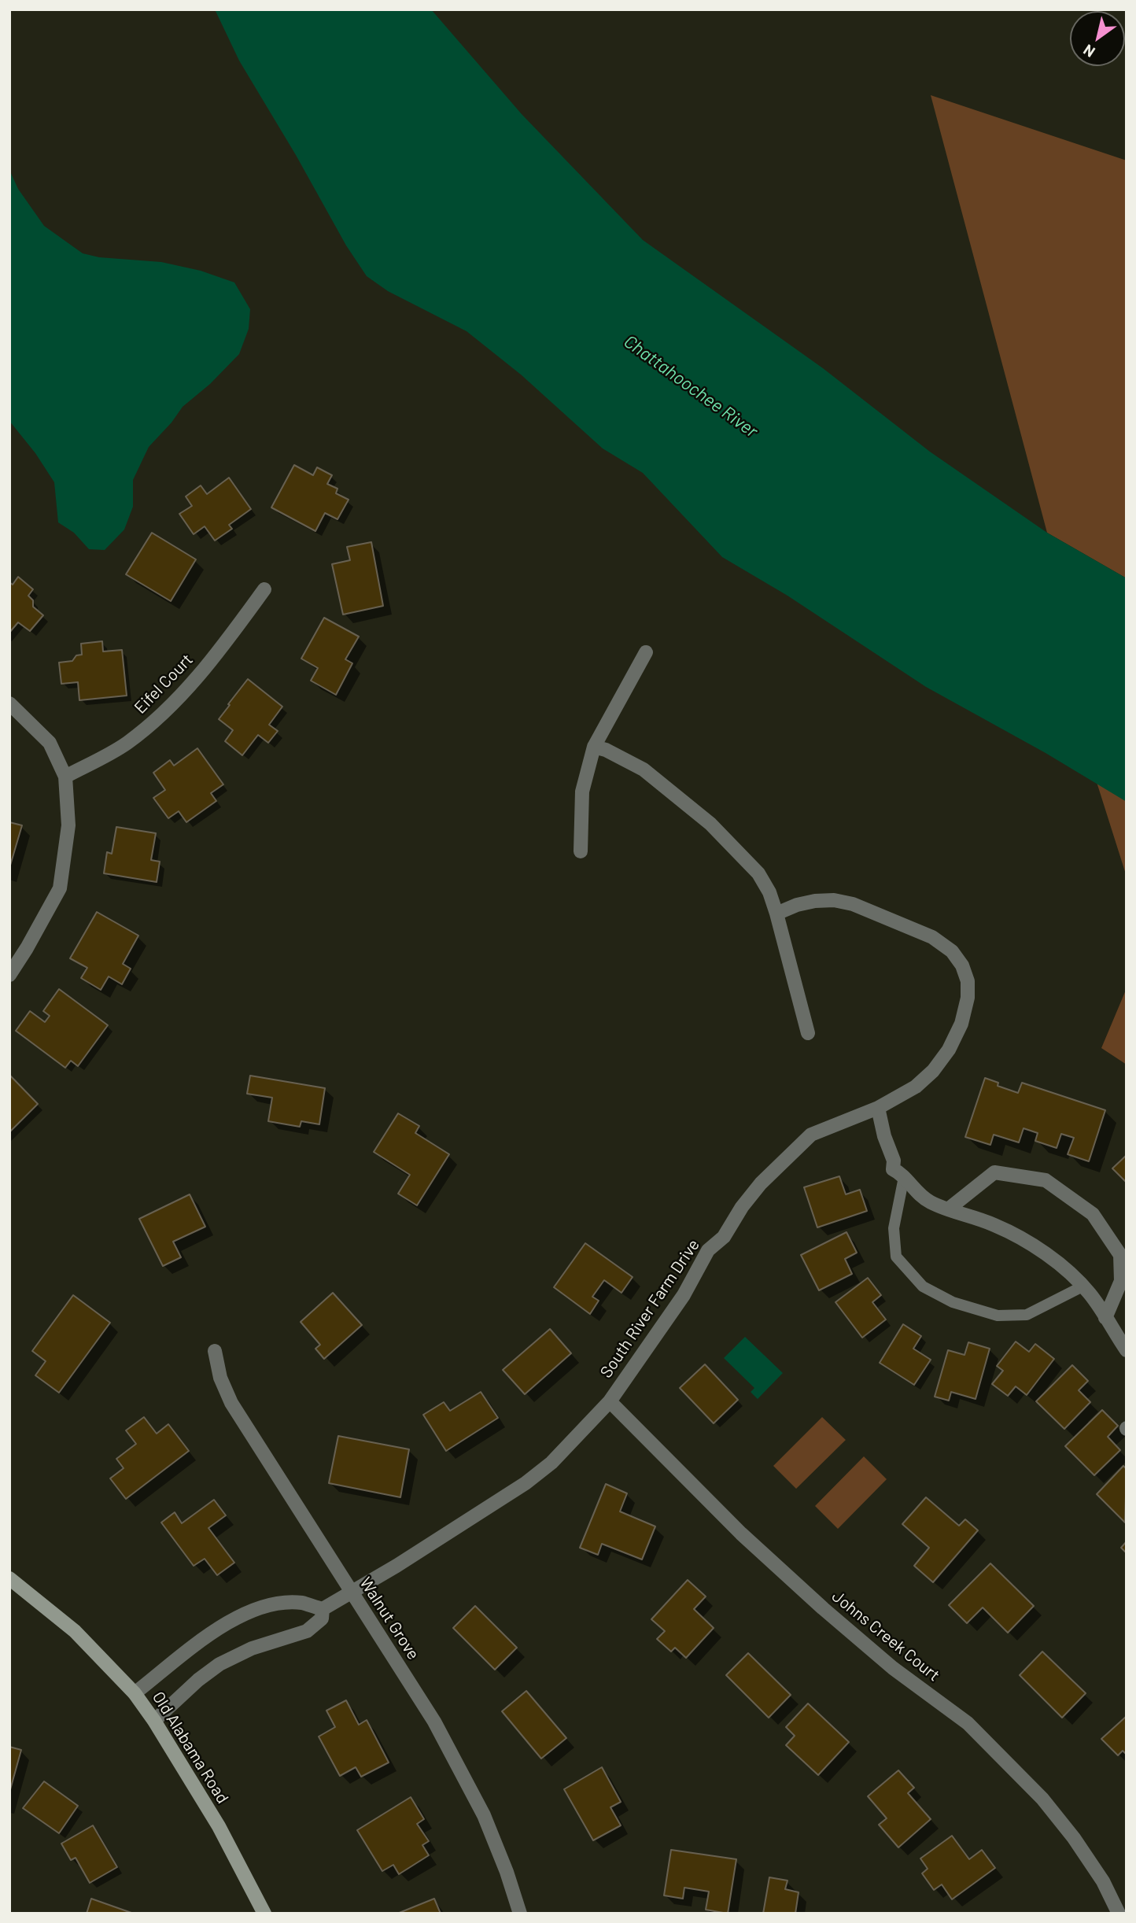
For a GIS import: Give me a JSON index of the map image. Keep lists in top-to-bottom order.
{
  "streets": {
    "main road": ["Old Alabama Road"],
    "street": [
      "Eifel Court",
      "South River Farm Drive",
      "Walnut Grove",
      "Johns Creek Court"
    ]
  },
  "crossings": [
    ["South River Farm Drive", "Walnut Grove"],
    ["South River Farm Drive", "Johns Creek Court"],
    ["South River Farm Drive", "Old Alabama Road"]
  ],
  "water": ["Chattahoochee River"],
  "north": "bottom left"
}
